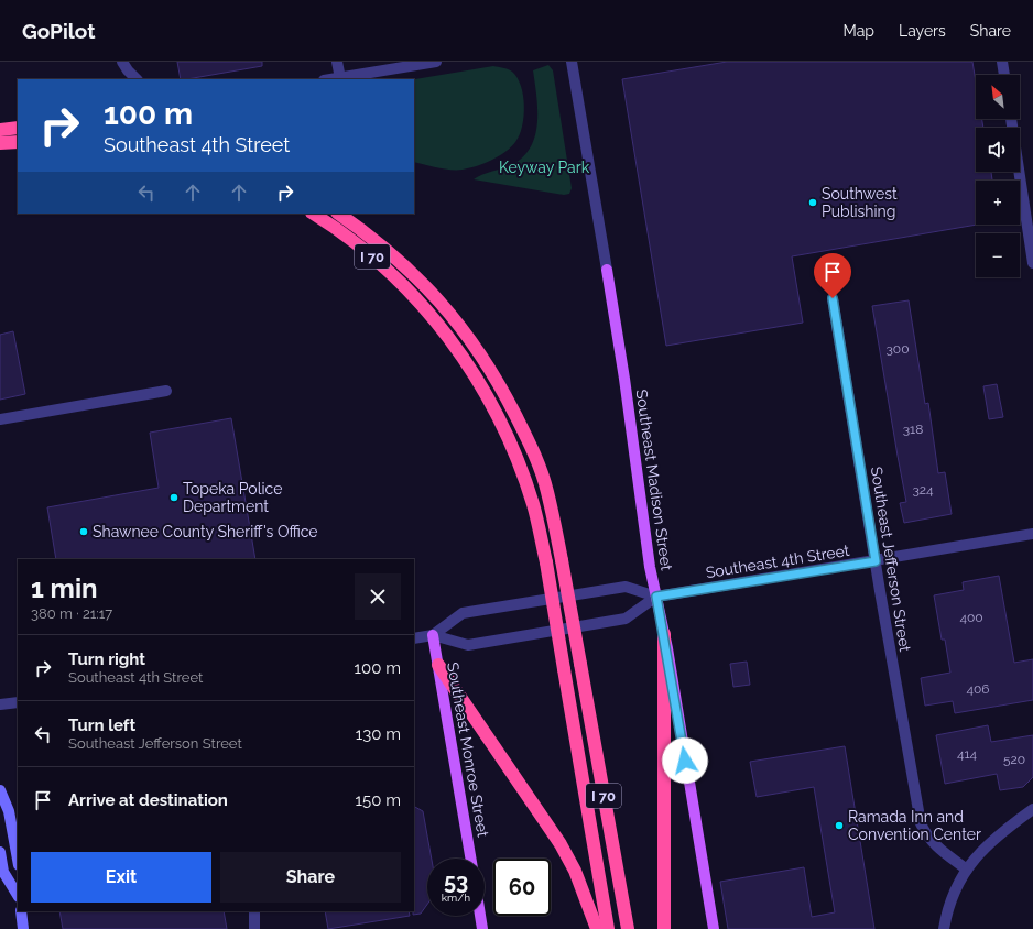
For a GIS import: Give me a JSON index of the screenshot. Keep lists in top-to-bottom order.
{
  "streets": {
    "highway": ["I 70"],
    "main road": ["Southeast Madison Street", "Southeast Monroe Street"],
    "street": ["Southeast Jefferson Street", "Southeast 4th Street"]
  },
  "crossings": [
    ["Southeast Madison Street", "Southeast 4th Street"],
    ["Southeast Jefferson Street", "Southeast 4th Street"],
    ["Southeast 4th Street", "Southeast Monroe Street"]
  ],
  "parks": ["Keyway Park"],
  "places": [
    "Southwest Publishing",
    "Topeka Police Department",
    "Shawnee County Sheriff's Office",
    "Ramada Inn and Convention Center"
  ],
  "house_numbers": [
    "300",
    "318",
    "324",
    "400",
    "406",
    "414",
    "520"
  ],
  "north": "top left",
  "page": {
    "header": "GoPilot",
    "nav": ["Map", "Layers", "Share"],
    "map_buttons": ["+", "−"],
    "turn": ["100 m", "Southeast 4th Street"],
    "heading": ["1 min", "380 m · 21:17"],
    "list": [
      {
        "name": "Turn right",
        "note": "Southeast 4th Street",
        "value": "100 m"
      },
      {
        "name": "Turn left",
        "note": "Southeast Jefferson Street",
        "value": "130 m"
      },
      {
        "name": "Arrive at destination",
        "value": "150 m"
      }
    ],
    "buttons": ["Exit", "Share"],
    "speed": "53 km/h",
    "limit": "60"
  }
}
